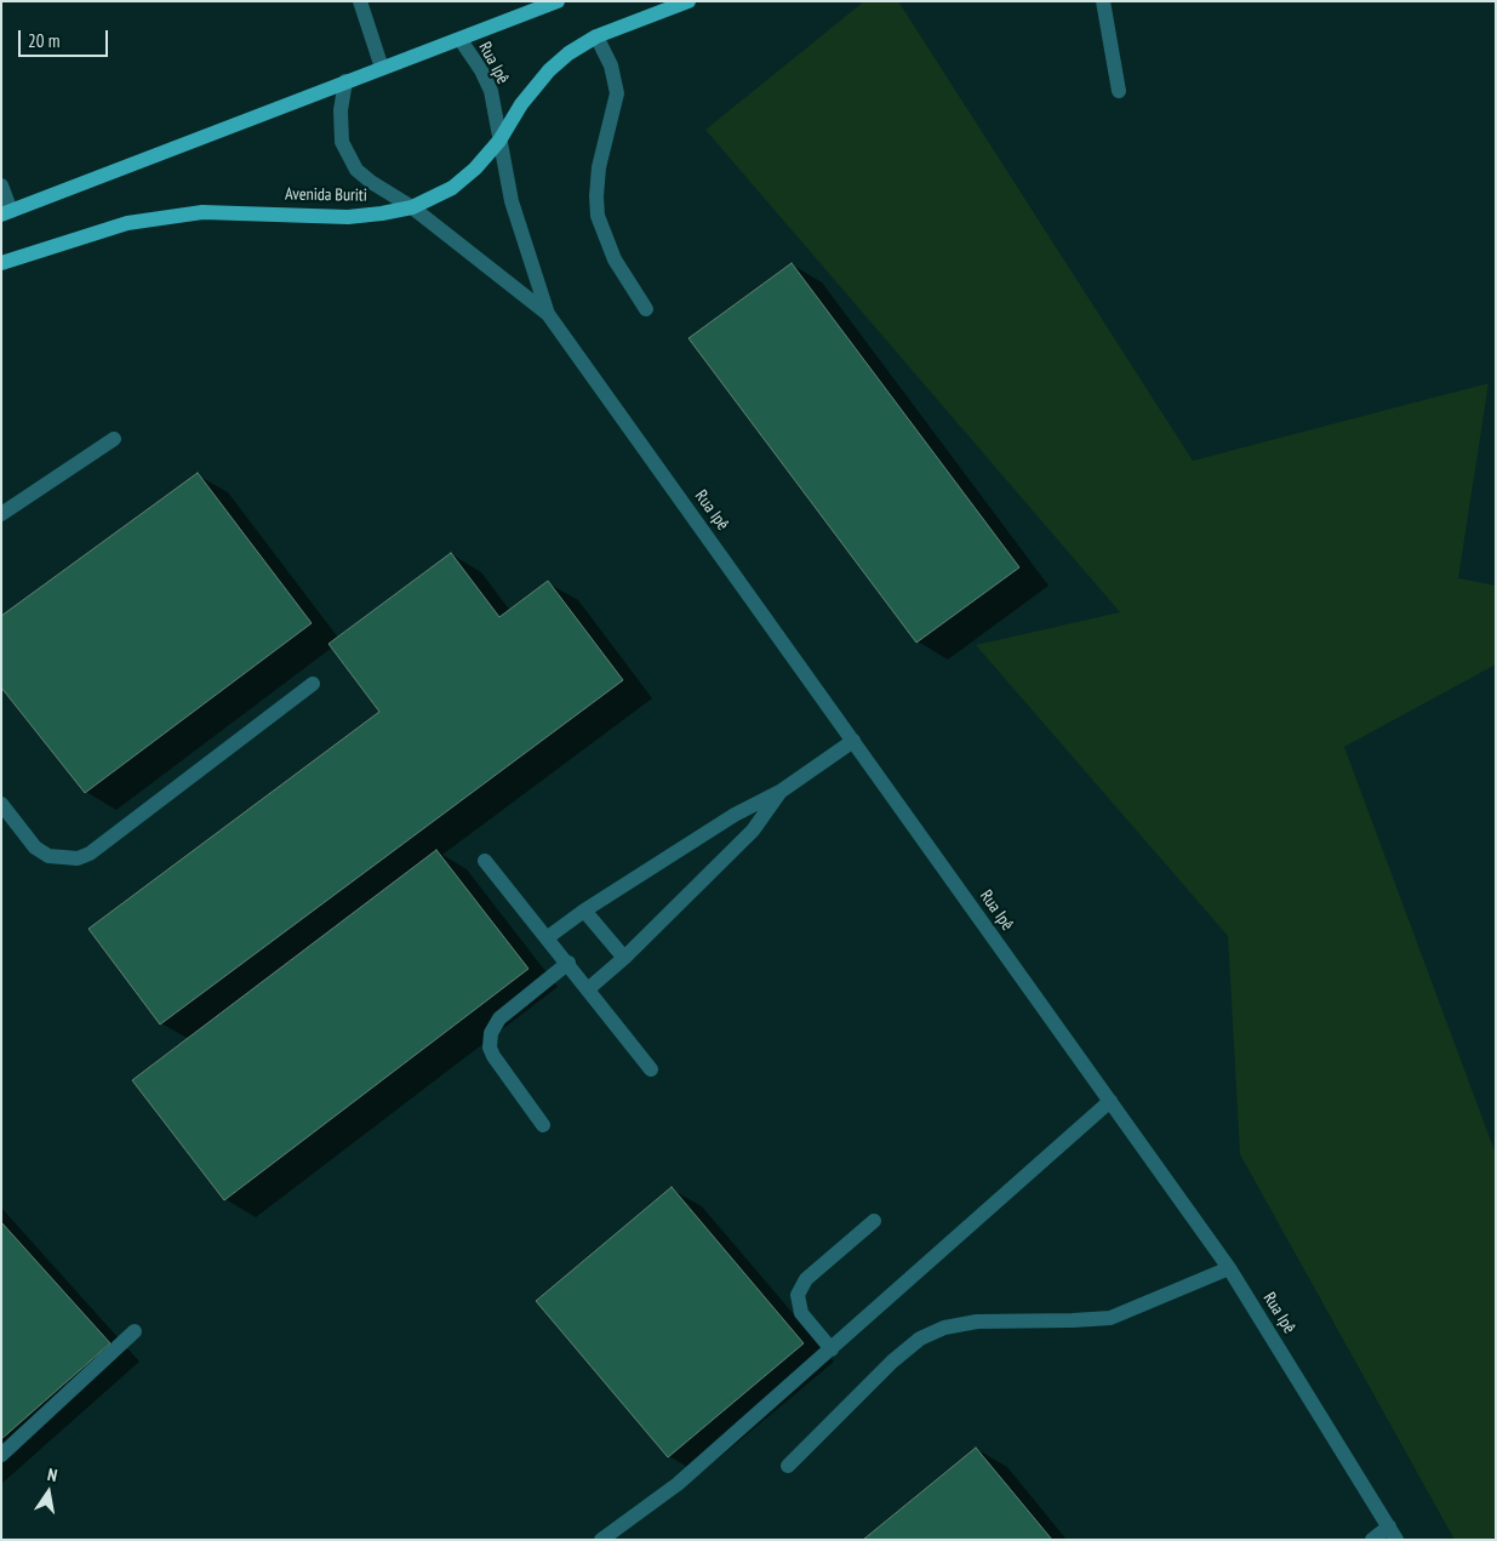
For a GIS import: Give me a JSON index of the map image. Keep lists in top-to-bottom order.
{
  "streets": {
    "main road": ["Avenida Buriti"],
    "street": ["Rua Ipê"]
  },
  "crossings": [
    ["Rua Ipê", "Avenida Buriti"]
  ],
  "scale_bar": "20 m",
  "north": "top"
}
